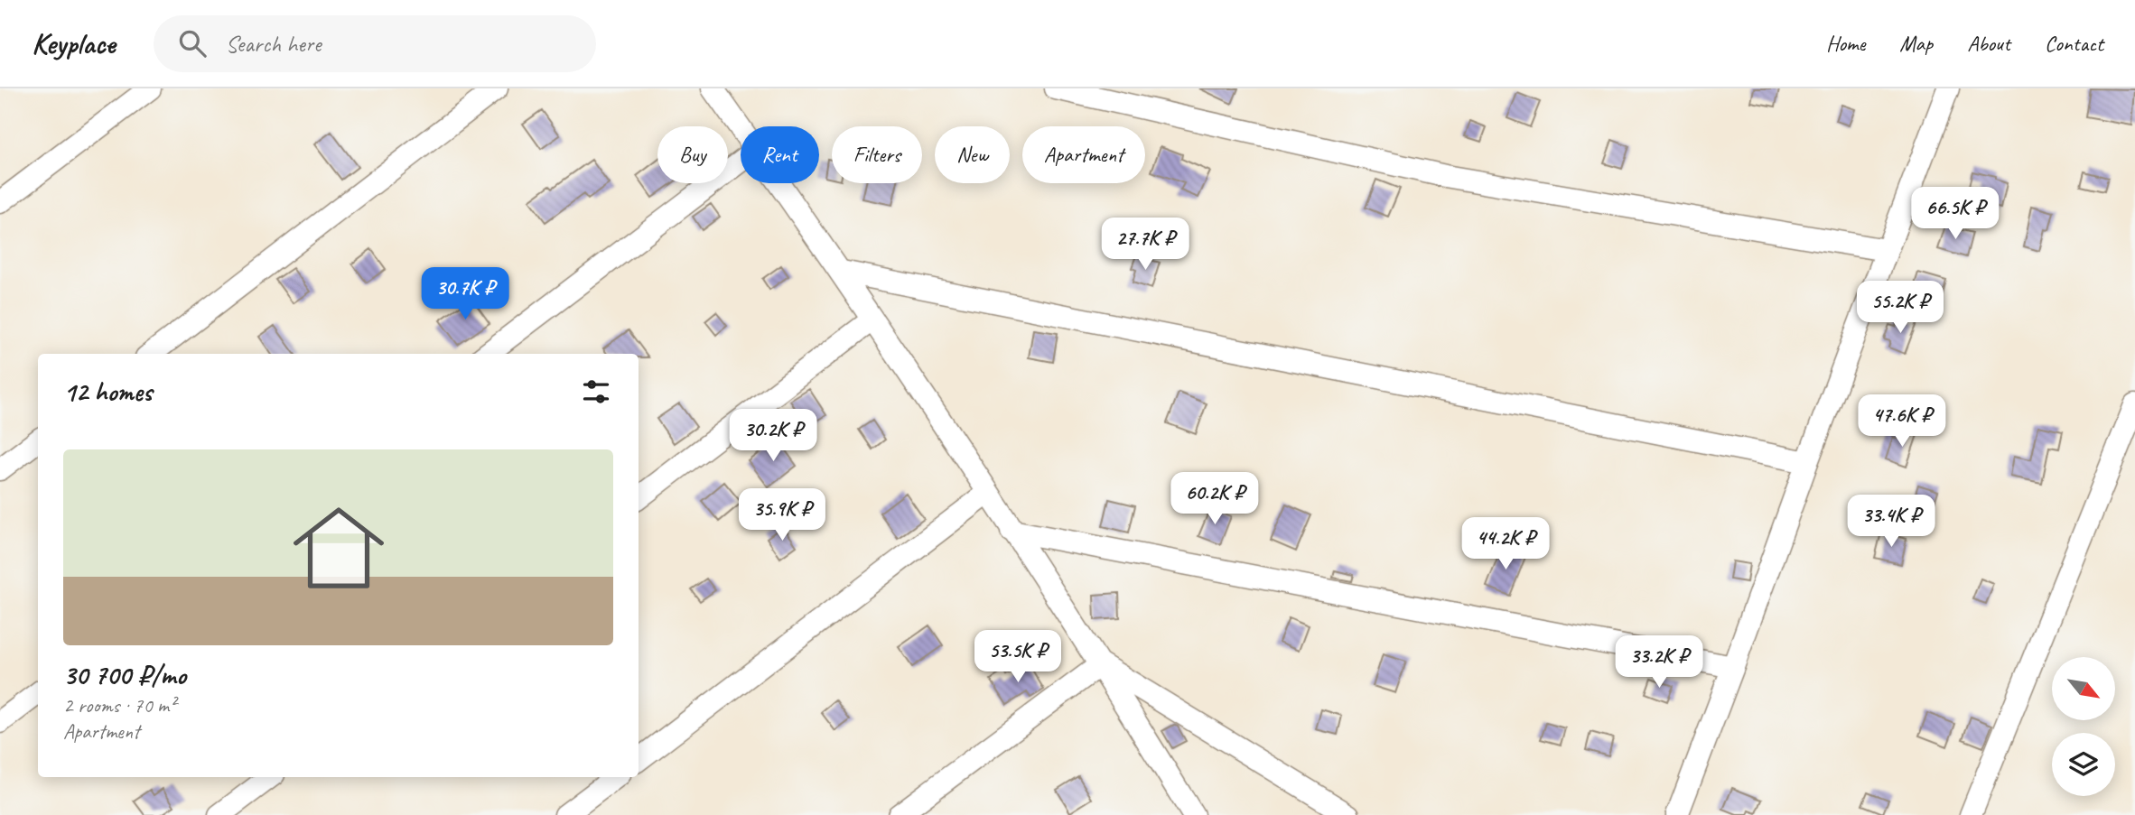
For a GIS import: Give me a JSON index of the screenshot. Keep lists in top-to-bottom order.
{
  "north": "bottom right",
  "page": {
    "header": "Keyplace",
    "search": "Search here",
    "nav": [
      "Home",
      "Map",
      "About",
      "Contact"
    ],
    "chip": [
      "Buy",
      "Rent",
      "Filters",
      "New",
      "Apartment"
    ],
    "price": [
      "66.5K ₽",
      "27.7K ₽",
      "30.7K ₽",
      "55.2K ₽",
      "47.6K ₽",
      "30.2K ₽",
      "60.2K ₽",
      "35.9K ₽",
      "33.4K ₽",
      "44.2K ₽",
      "53.5K ₽",
      "33.2K ₽"
    ],
    "heading": "12 homes",
    "list": [
      {
        "name": "30 700 ₽/mo",
        "note": "2 rooms · 70 m² · Apartment"
      }
    ]
  }
}
